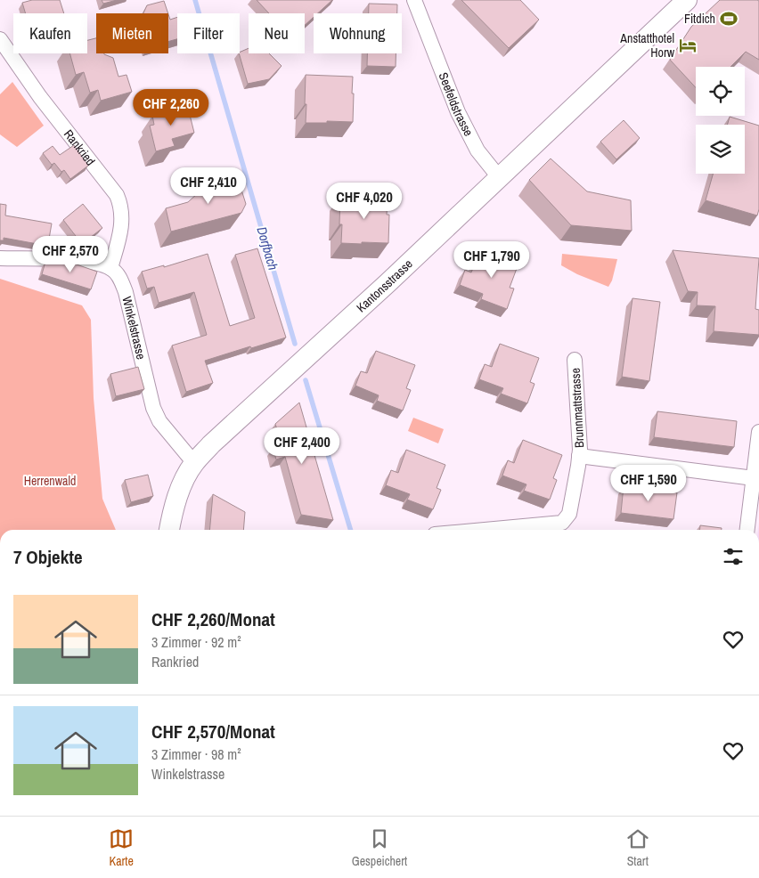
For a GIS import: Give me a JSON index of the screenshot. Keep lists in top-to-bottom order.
{
  "streets": {
    "main road": ["Kantonsstrasse"],
    "street": [
      "Seefeldstrasse",
      "Rankried",
      "Winkelstrasse",
      "Brunnmattstrasse"
    ]
  },
  "crossings": [
    ["Seefeldstrasse", "Kantonsstrasse"],
    ["Rankried", "Winkelstrasse"],
    ["Kantonsstrasse", "Winkelstrasse"]
  ],
  "water": ["Dorfbach"],
  "parks": ["Herrenwald"],
  "places": {
    "sports": ["Fitdich"],
    "hotel": ["Anstatthotel Horw"]
  },
  "page": {
    "chip": [
      "Kaufen",
      "Mieten",
      "Filter",
      "Neu",
      "Wohnung"
    ],
    "price": [
      "CHF 2,260",
      "CHF 2,410",
      "CHF 4,020",
      "CHF 2,570",
      "CHF 1,790",
      "CHF 2,400",
      "CHF 1,590"
    ],
    "heading": "7 Objekte",
    "list": [
      {
        "name": "CHF 2,260/Monat",
        "note": "3 Zimmer · 92 m² · Rankried"
      },
      {
        "name": "CHF 2,570/Monat",
        "note": "3 Zimmer · 98 m² · Winkelstrasse"
      }
    ],
    "tabs": ["Karte", "Gespeichert", "Start"]
  }
}
